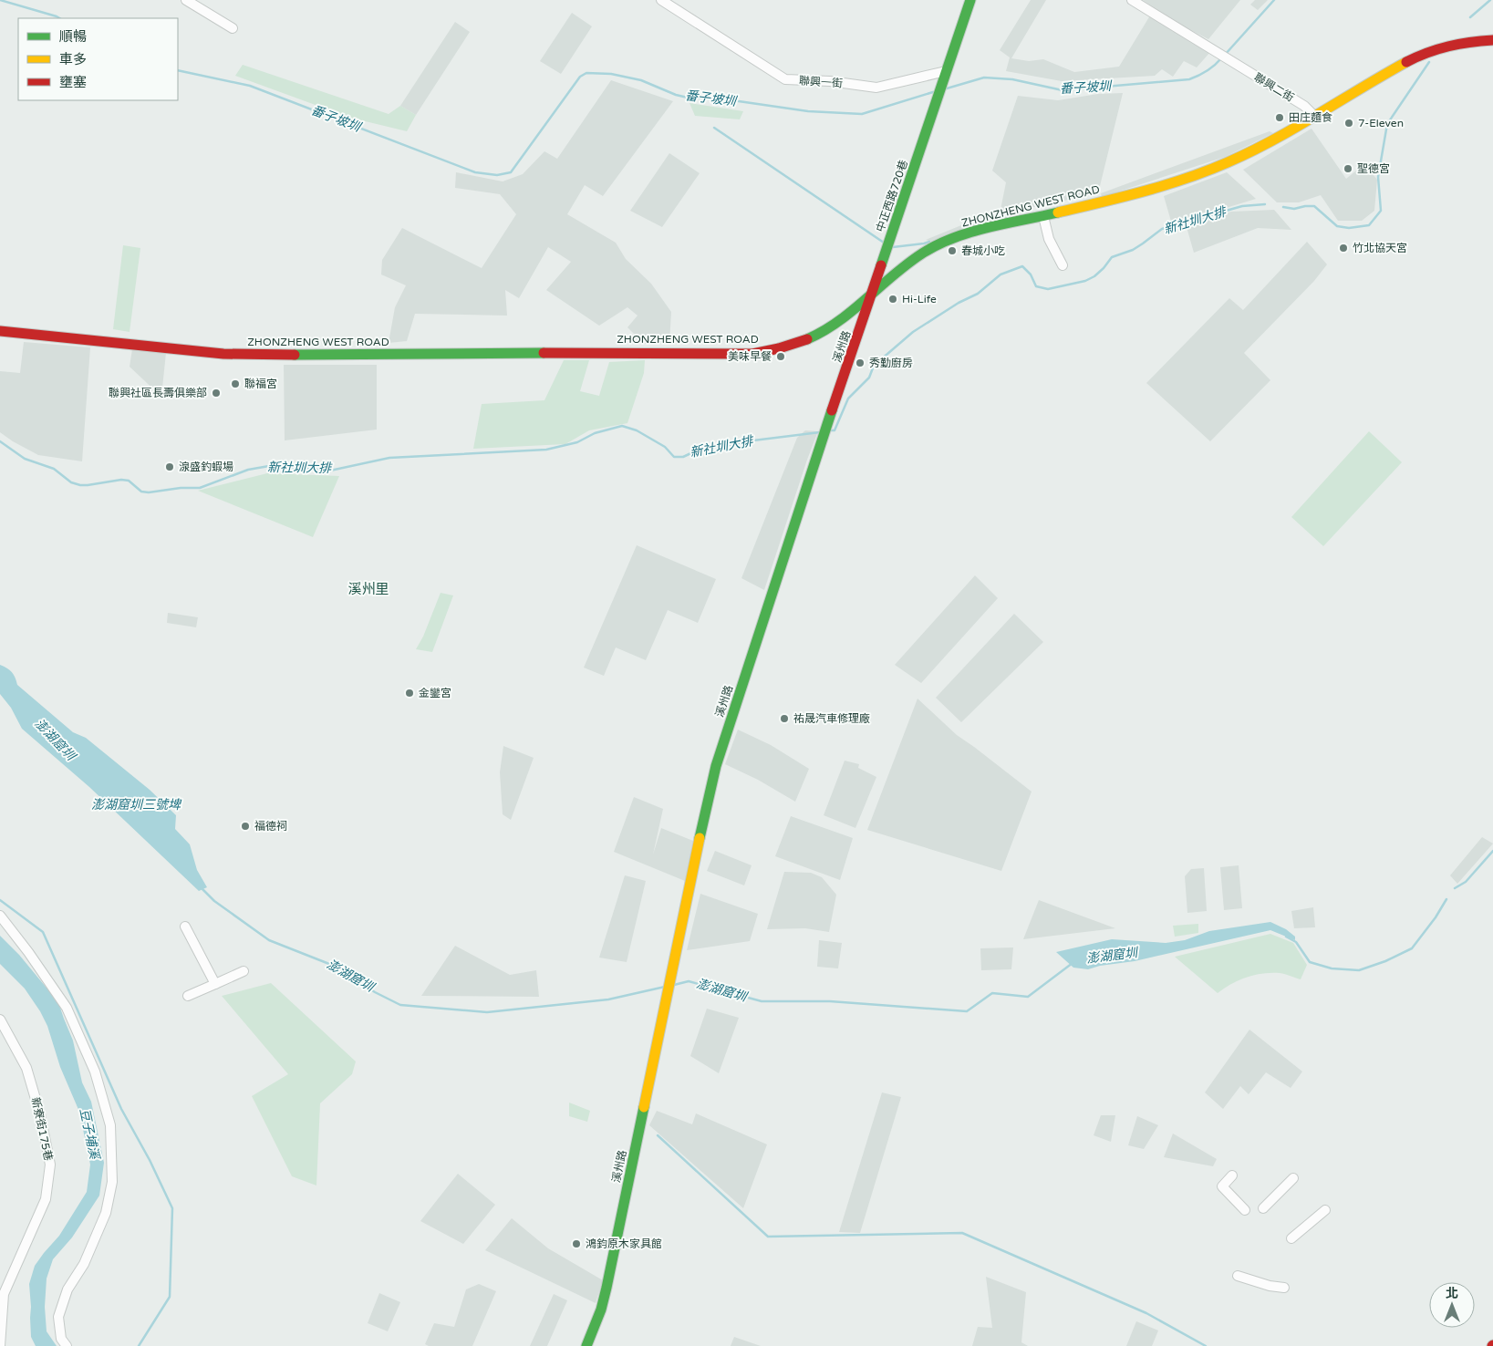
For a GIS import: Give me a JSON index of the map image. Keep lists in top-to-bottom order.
{
  "streets": {
    "main road": ["中正西路720巷", "ZHONZHENG WEST ROAD", "溪州路"],
    "street": ["聯興一街", "聯興二街", "新寮街175巷"]
  },
  "crossings": [
    ["聯興一街", "中正西路720巷"],
    ["聯興二街", "ZHONZHENG WEST ROAD"],
    ["中正西路720巷", "ZHONZHENG WEST ROAD"],
    ["中正西路720巷", "溪州路"],
    ["ZHONZHENG WEST ROAD", "溪州路"]
  ],
  "districts": ["溪州里"],
  "water": [
    "番子坡圳",
    "新社圳大排",
    "澎湖窟圳",
    "澎湖窟圳三號埤",
    "豆子埔溪"
  ],
  "places": [
    "田庄麵食",
    "7-Eleven",
    "聖德宮",
    "竹北協天宮",
    "春城小吃",
    "Hi-Life",
    "美味早餐",
    "秀勤廚房",
    "聯福宮",
    "聯興社區長壽俱樂部",
    "湶盛釣蝦場",
    "金鑾宮",
    "祐晟汽車修理廠",
    "福德祠",
    "鴻鈞原木家具館"
  ],
  "legend": ["順暢", "車多", "壅塞"],
  "north": "top"
}
